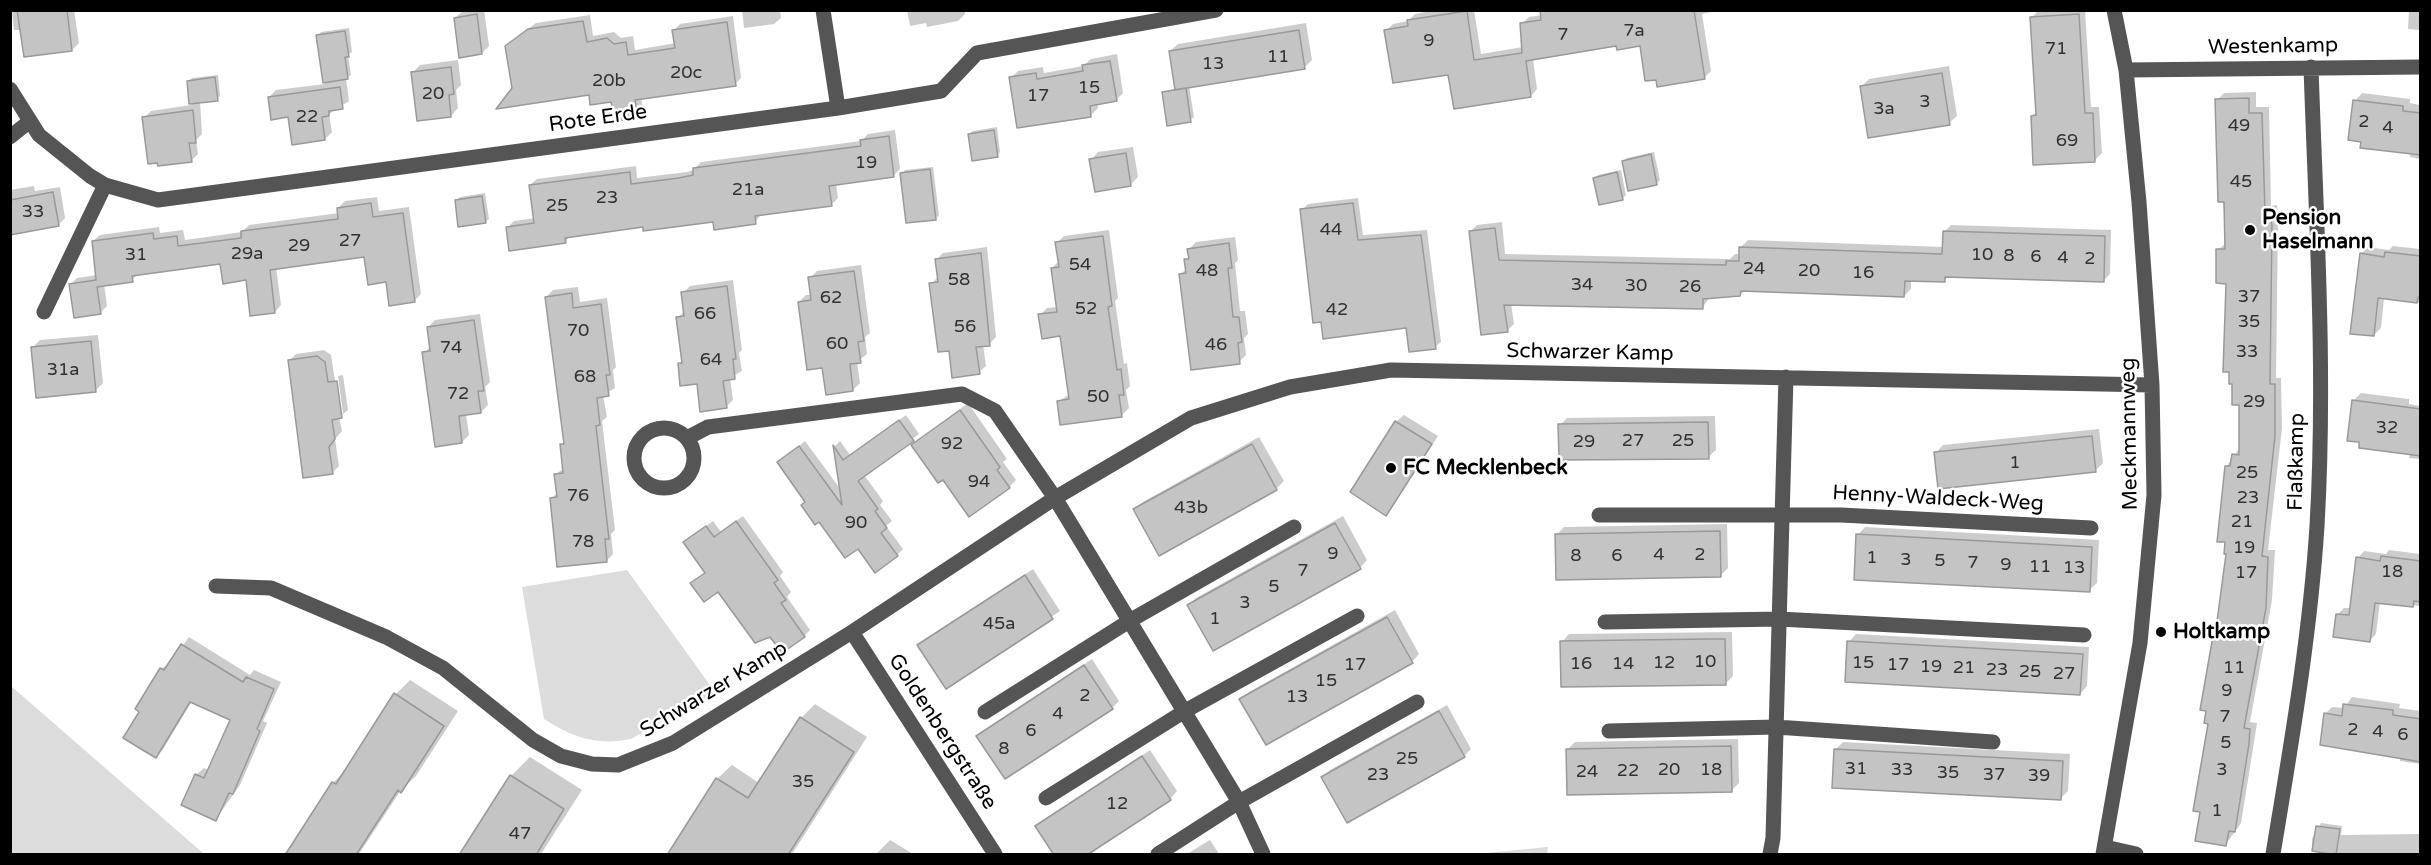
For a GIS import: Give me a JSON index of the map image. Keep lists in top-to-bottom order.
{
  "streets": {
    "street": [
      "Westenkamp",
      "Rote Erde",
      "Schwarzer Kamp",
      "Meckmannweg",
      "Flaßkamp",
      "Henny-Waldeck-Weg",
      "Goldenbergstraße"
    ]
  },
  "crossings": [
    ["Westenkamp", "Meckmannweg"],
    ["Westenkamp", "Flaßkamp"],
    ["Schwarzer Kamp", "Meckmannweg"],
    ["Schwarzer Kamp", "Goldenbergstraße"]
  ],
  "places": ["Pension Haselmann", "FC Mecklenbeck", "Holtkamp"],
  "house_numbers": [
    "7a",
    "7",
    "9",
    "71",
    "11",
    "13",
    "20c",
    "20b",
    "15",
    "20",
    "17",
    "3",
    "3a",
    "22",
    "2",
    "49",
    "4",
    "69",
    "19",
    "45",
    "21a",
    "23",
    "25",
    "33",
    "44",
    "27",
    "29",
    "29a",
    "31",
    "10",
    "8",
    "6",
    "4",
    "2",
    "54",
    "24",
    "48",
    "20",
    "16",
    "58",
    "34",
    "30",
    "26",
    "37",
    "62",
    "52",
    "42",
    "66",
    "35",
    "56",
    "70",
    "60",
    "46",
    "74",
    "33",
    "64",
    "31a",
    "68",
    "72",
    "50",
    "29",
    "32",
    "27",
    "25",
    "29",
    "92",
    "1",
    "25",
    "94",
    "76",
    "23",
    "43b",
    "21",
    "90",
    "78",
    "19",
    "9",
    "4",
    "2",
    "8",
    "6",
    "1",
    "3",
    "5",
    "7",
    "9",
    "11",
    "13",
    "7",
    "18",
    "17",
    "5",
    "3",
    "1",
    "45a",
    "10",
    "12",
    "15",
    "16",
    "14",
    "17",
    "17",
    "19",
    "21",
    "11",
    "23",
    "25",
    "27",
    "15",
    "9",
    "2",
    "13",
    "4",
    "7",
    "2",
    "6",
    "4",
    "6",
    "5",
    "8",
    "25",
    "31",
    "20",
    "18",
    "33",
    "3",
    "22",
    "24",
    "35",
    "23",
    "37",
    "39",
    "35",
    "12",
    "1",
    "47"
  ]
}
